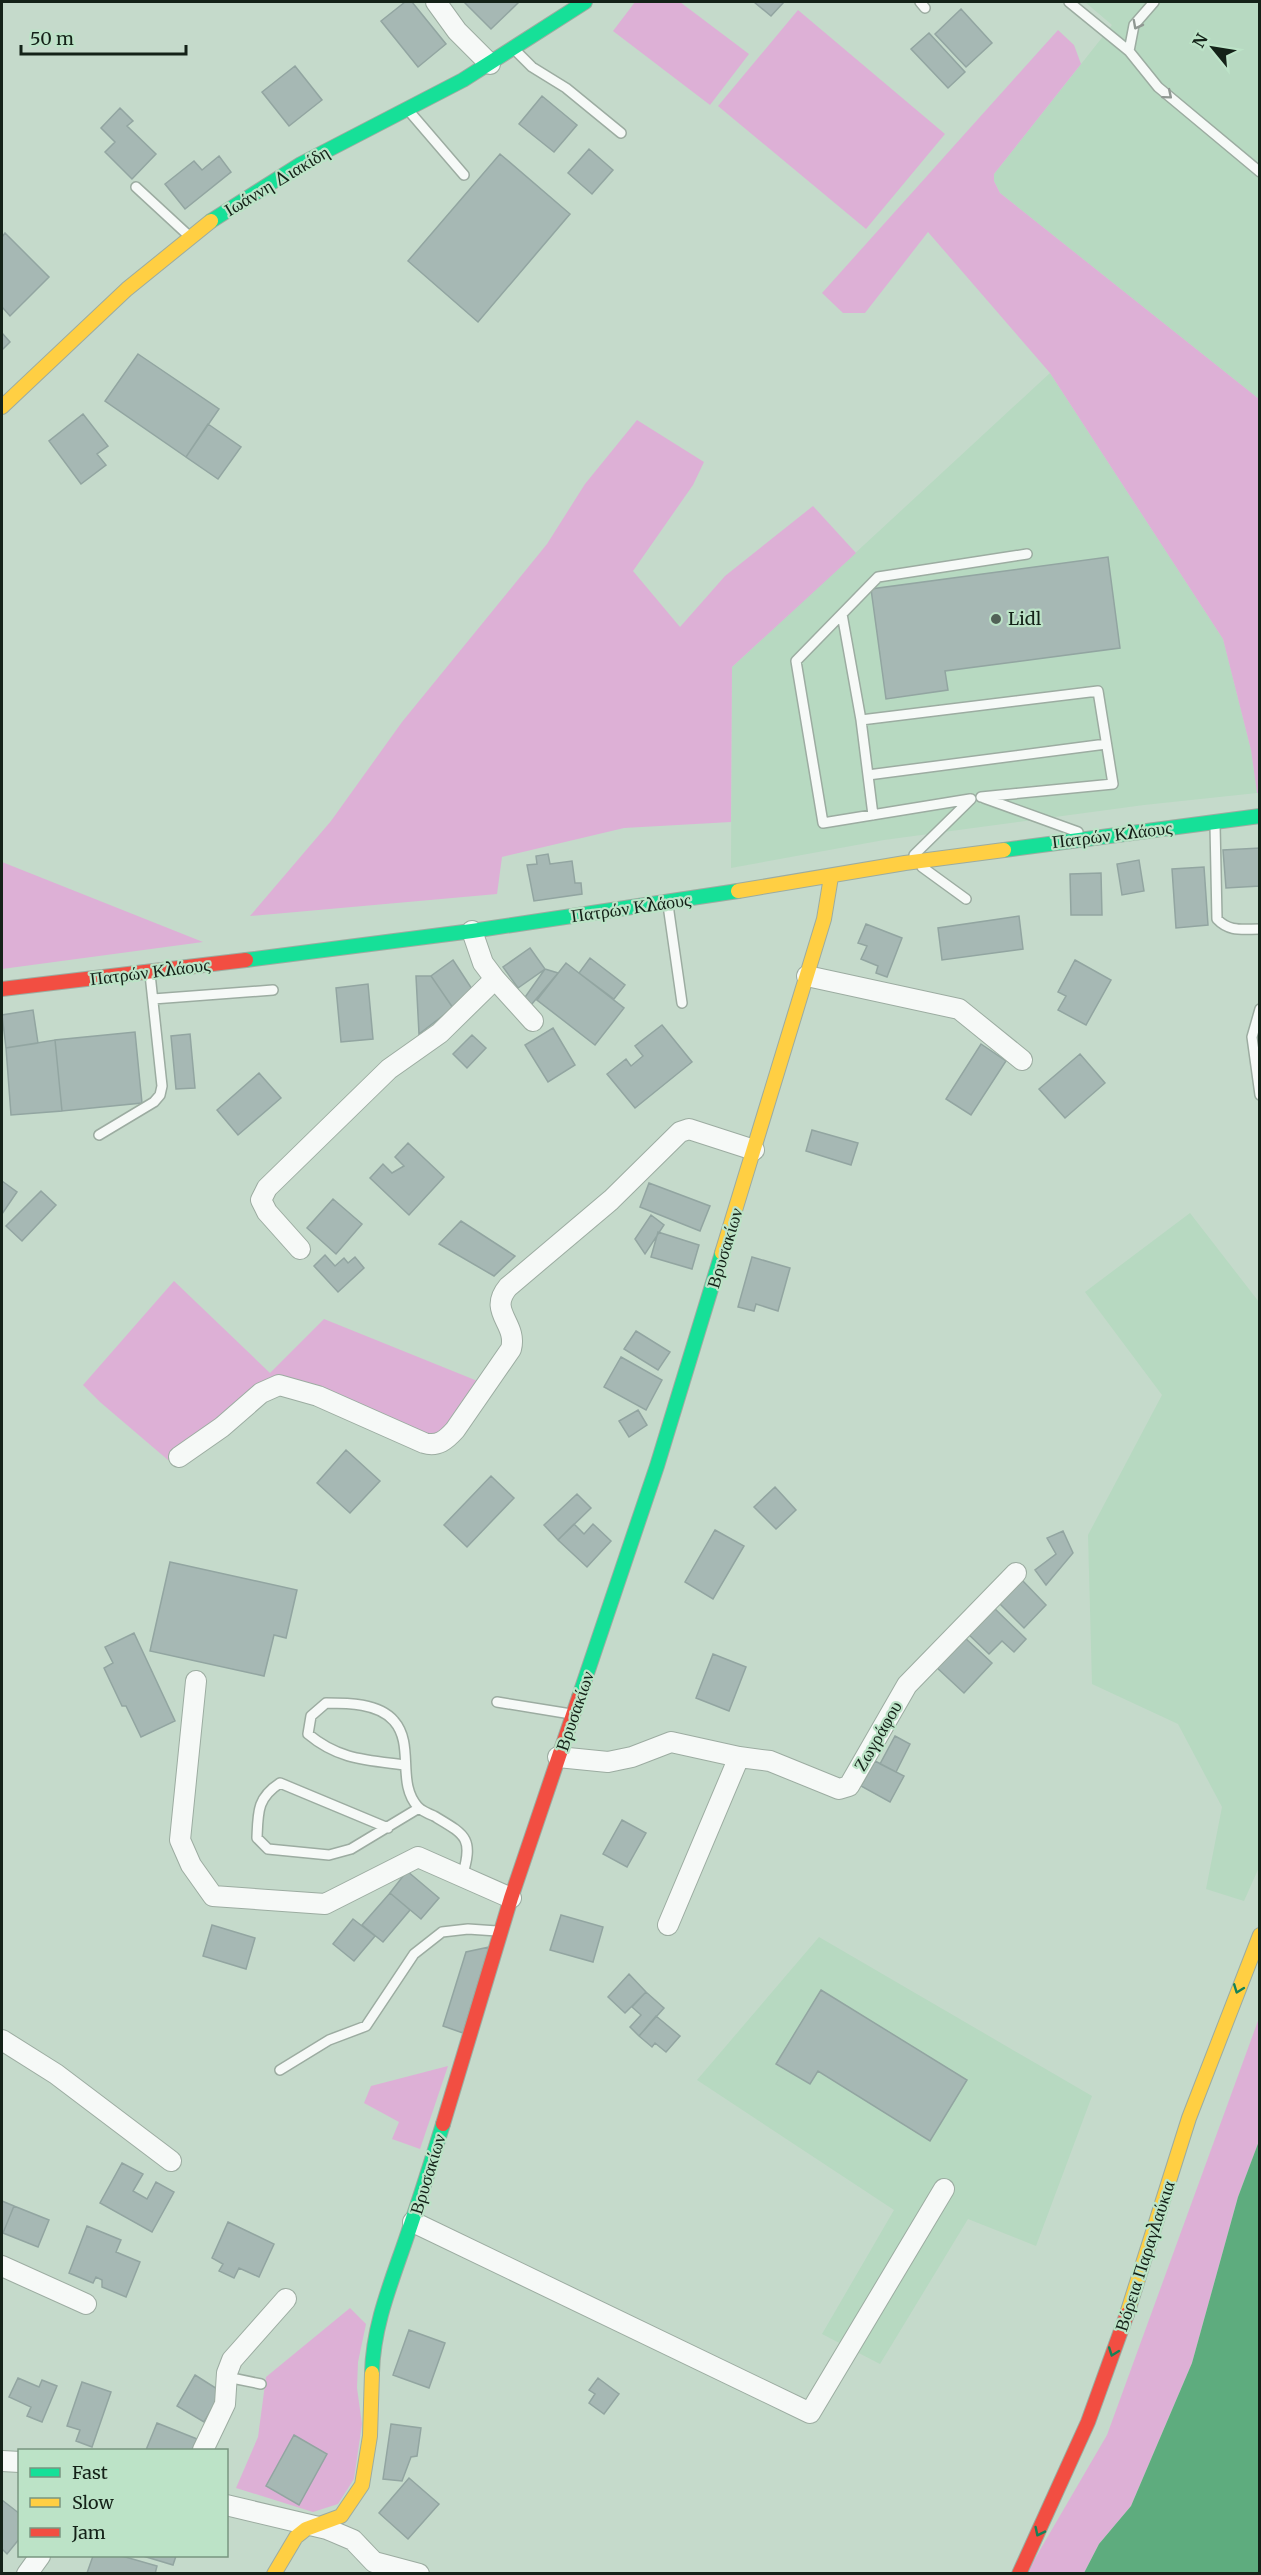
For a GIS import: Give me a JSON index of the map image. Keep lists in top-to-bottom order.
{
  "streets": {
    "street": [
      "Ιωάννη Διακίδη",
      "Πατρών Κλάους",
      "Βρυσακίων",
      "Ζωγράφου",
      "Βόρεια Παραγλαύκια"
    ]
  },
  "crossings": [
    ["Πατρών Κλάους", "Βρυσακίων"],
    ["Βρυσακίων", "Ζωγράφου"]
  ],
  "one_way": ["Βόρεια Παραγλαύκια"],
  "places": ["Lidl"],
  "legend": ["Fast", "Slow", "Jam"],
  "scale_bar": "50 m",
  "north": "top left"
}
